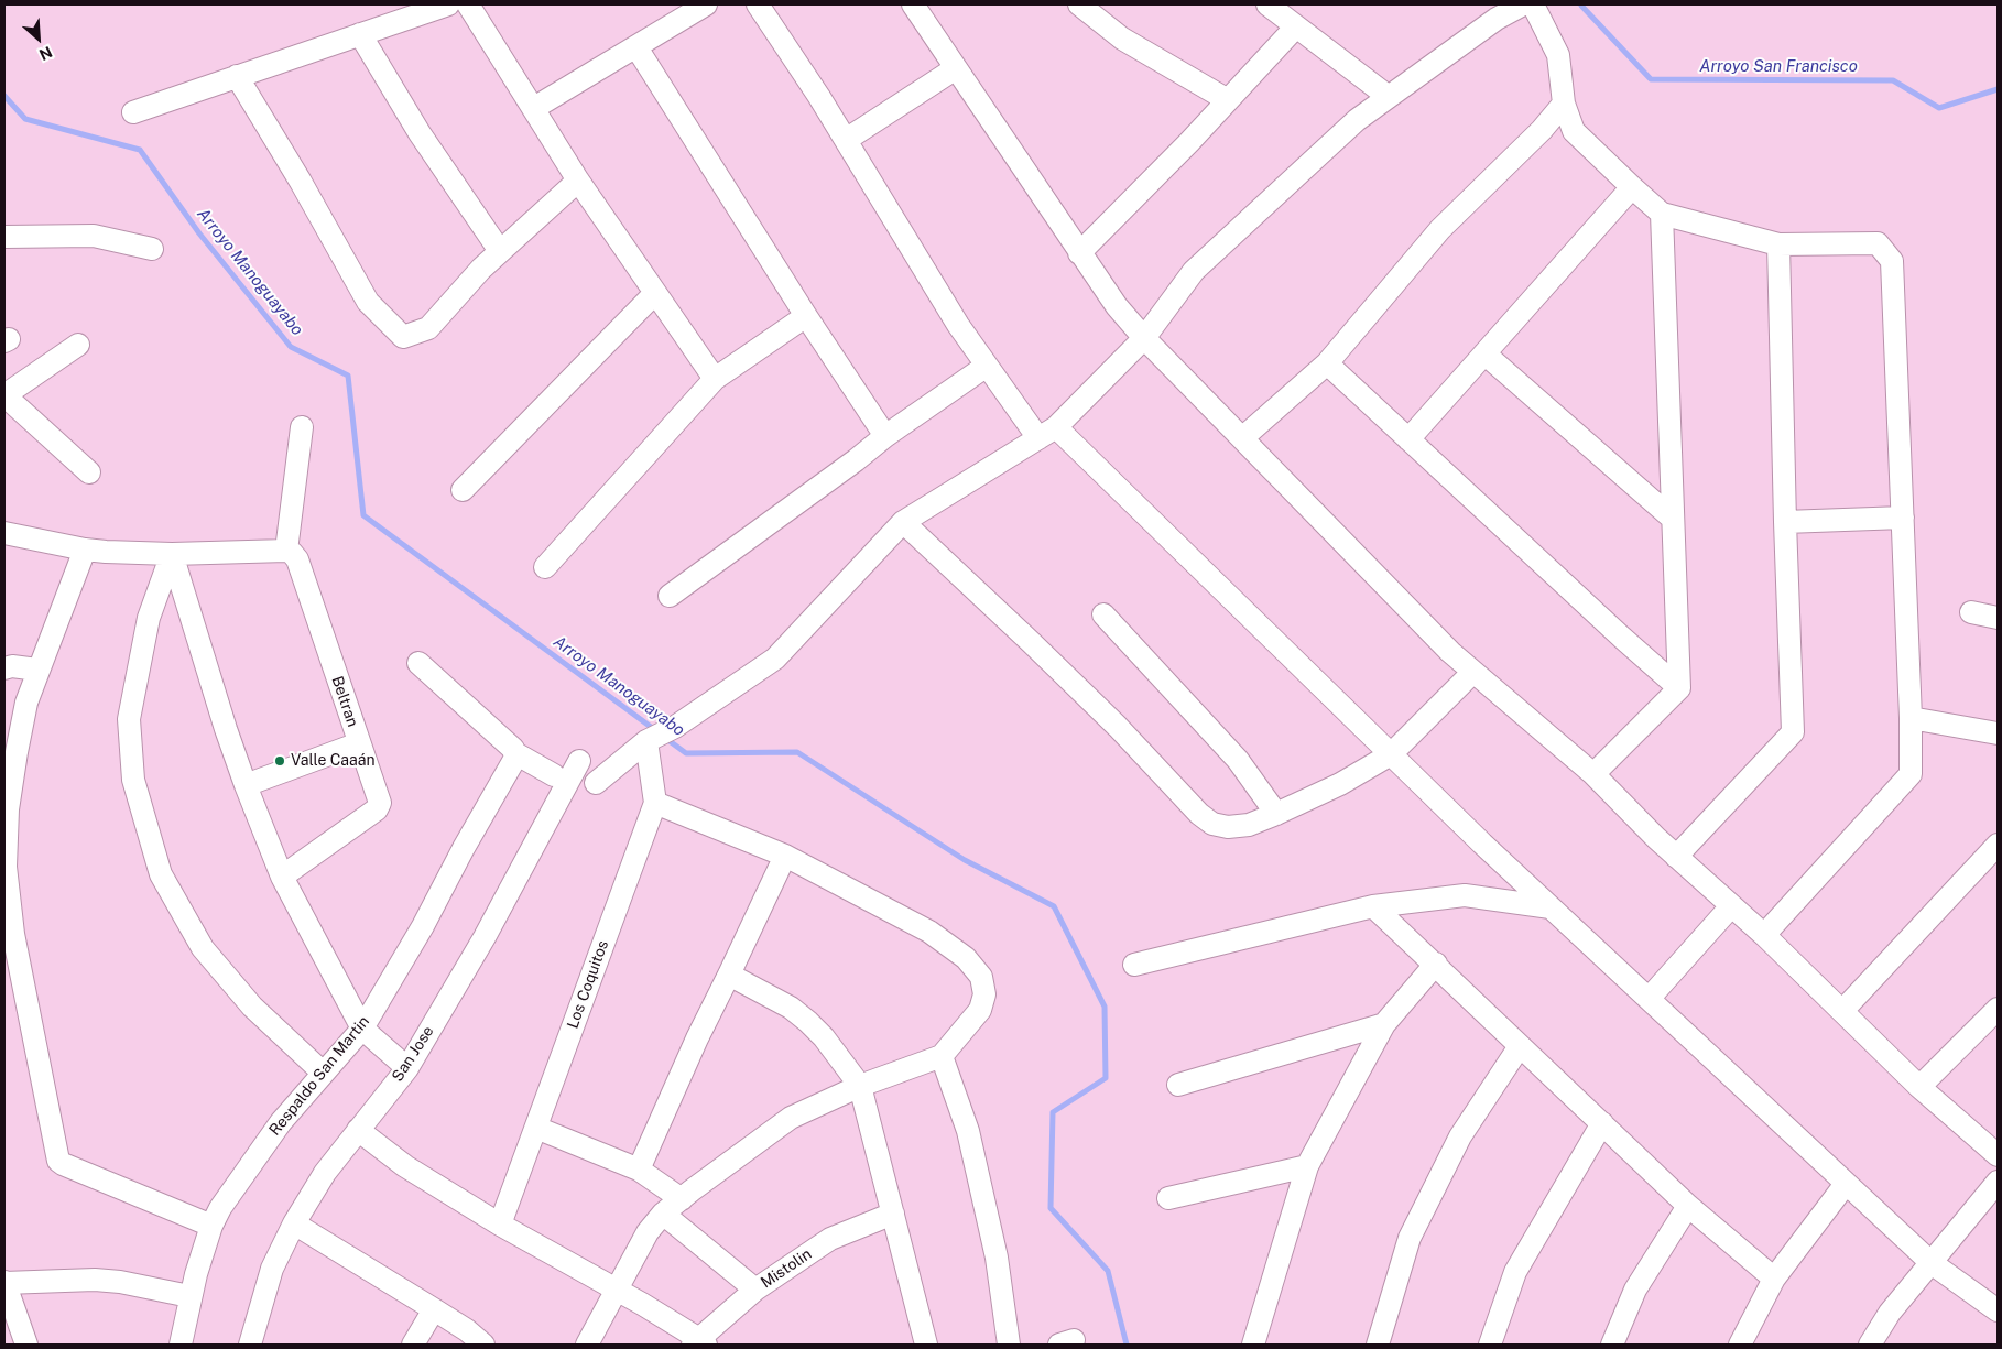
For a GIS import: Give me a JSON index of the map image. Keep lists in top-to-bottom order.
{
  "streets": {
    "street": [
      "Beltran",
      "Los Coquitos",
      "San Jose",
      "Respaldo San Martin",
      "Mistolin"
    ]
  },
  "water": ["Arroyo San Francisco", "Arroyo Manoguayabo"],
  "places": ["Valle Caaán"],
  "north": "bottom right"
}
